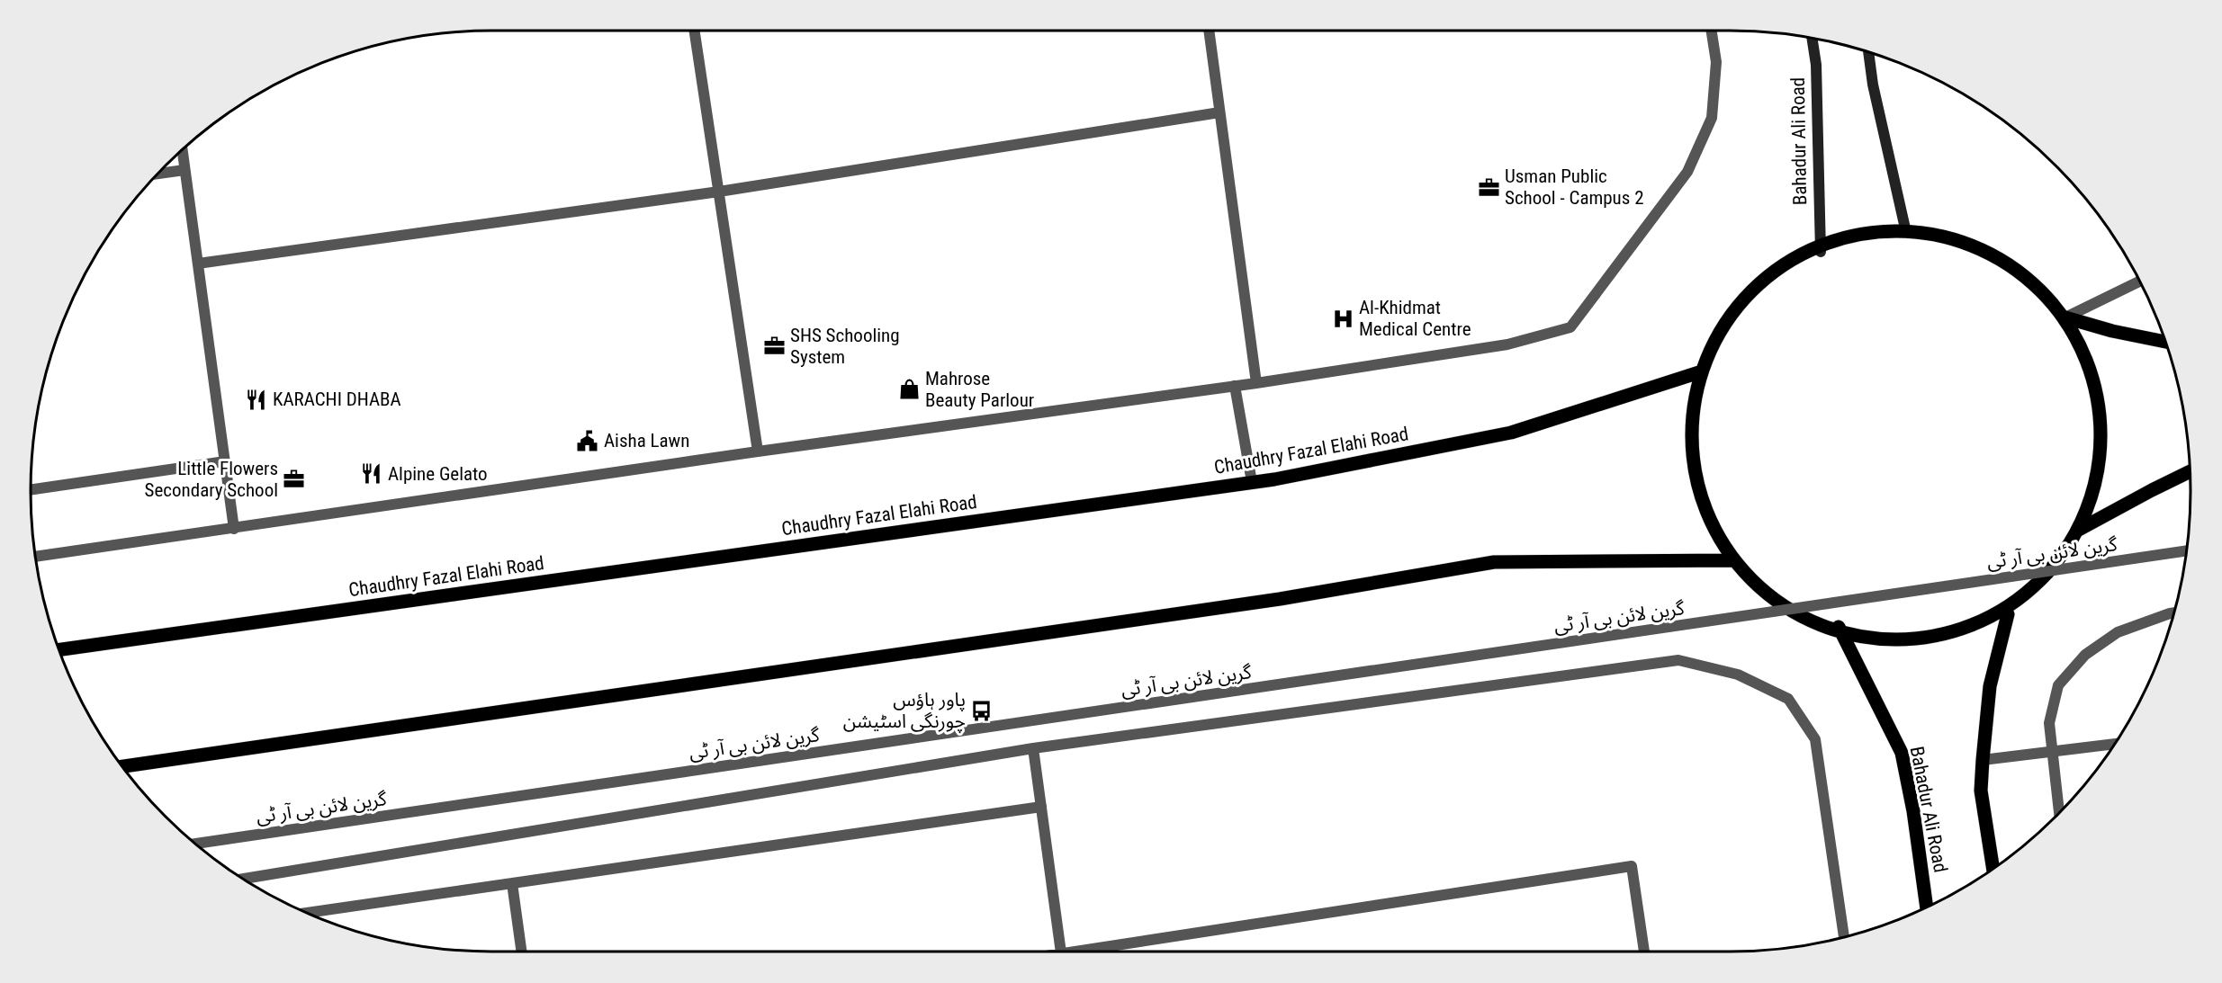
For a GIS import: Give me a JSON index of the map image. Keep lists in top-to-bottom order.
{
  "streets": {
    "main road": ["Bahadur Ali Road", "Chaudhry Fazal Elahi Road"],
    "street": ["گرین لائن بی آر ٹی"]
  },
  "places": {
    "office": ["Usman Public School - Campus 2", "SHS Schooling System", "Little Flowers Secondary School"],
    "hospital": ["Al-Khidmat Medical Centre"],
    "shop": ["Mahrose Beauty Parlour"],
    "restaurant": ["KARACHI DHABA", "Alpine Gelato"],
    "public building": ["Aisha Lawn"],
    "bus stop": ["پاور ہاؤس چورنگی اسٹیشن"]
  }
}
